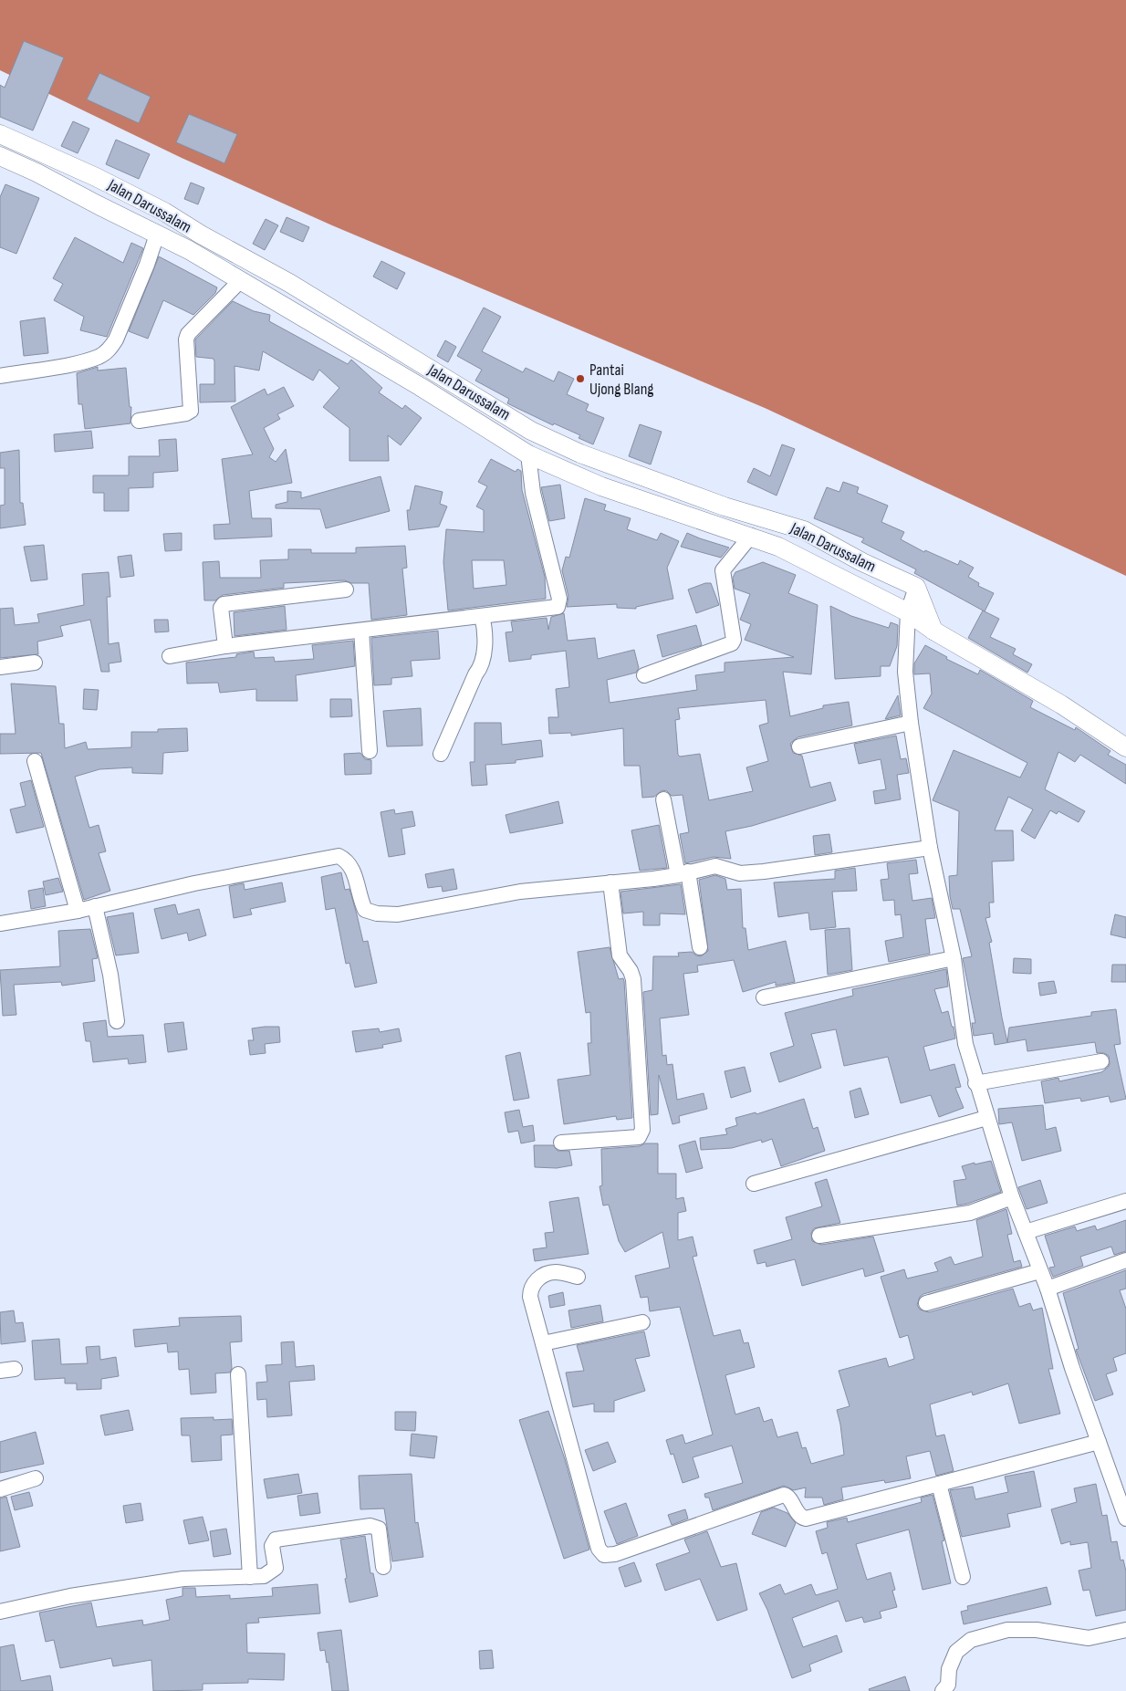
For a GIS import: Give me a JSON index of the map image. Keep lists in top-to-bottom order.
{
  "streets": {
    "street": ["Jalan Darussalam"]
  },
  "places": ["Pantai Ujong Blang"]
}
